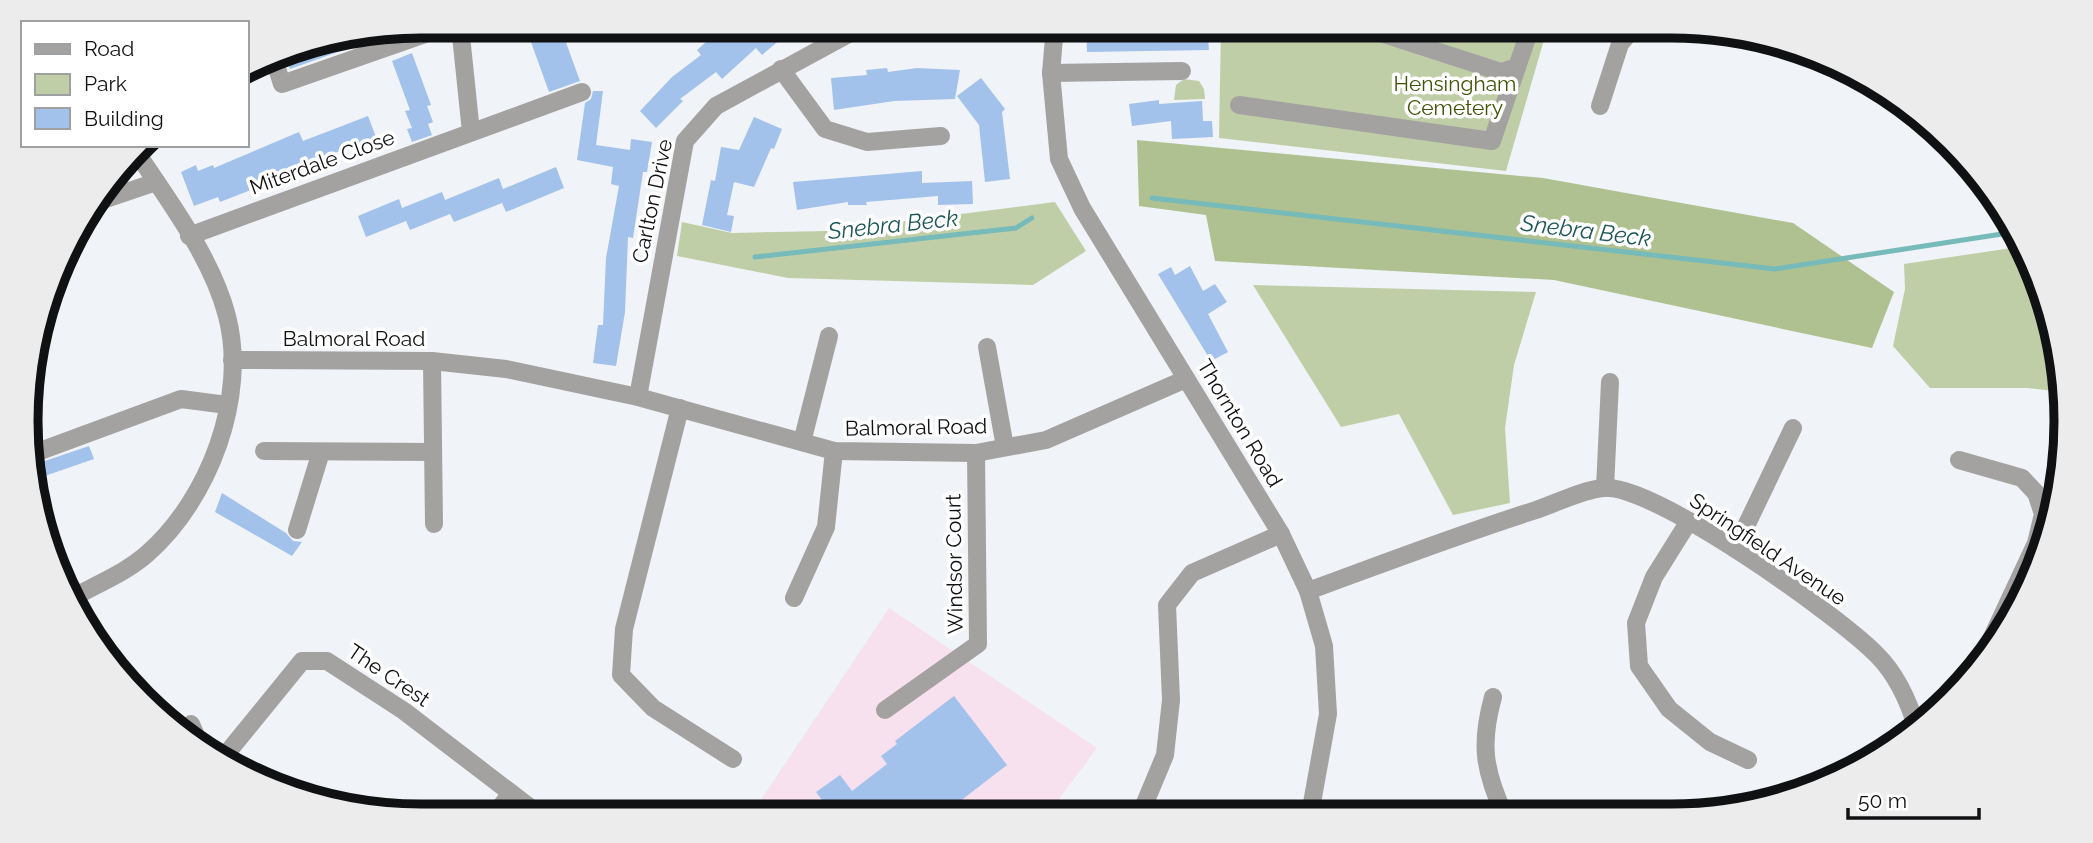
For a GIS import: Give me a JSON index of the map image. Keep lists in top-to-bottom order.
{
  "streets": {
    "street": [
      "Miterdale Close",
      "Carlton Drive",
      "Balmoral Road",
      "Thornton Road",
      "Springfield Avenue",
      "Windsor Court",
      "The Crest"
    ]
  },
  "crossings": [
    ["Carlton Drive", "Balmoral Road"],
    ["Balmoral Road", "Thornton Road"],
    ["Balmoral Road", "Windsor Court"]
  ],
  "water": ["Snebra Beck"],
  "parks": ["Hensingham Cemetery"],
  "legend": ["Road", "Park", "Building"],
  "scale_bar": "50 m"
}
